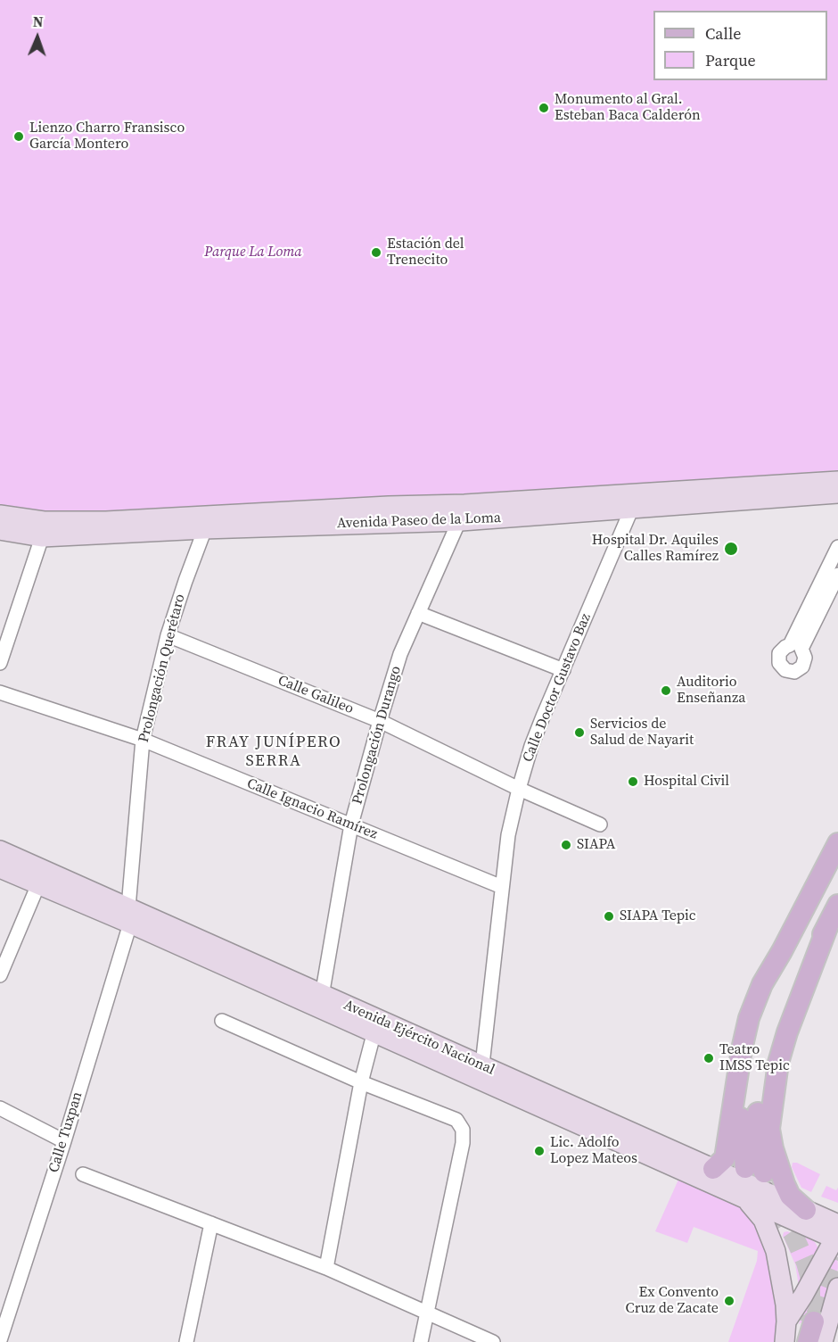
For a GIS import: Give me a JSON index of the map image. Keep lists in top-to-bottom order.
{
  "streets": {
    "main road": ["Avenida Paseo de la Loma", "Avenida Ejército Nacional"],
    "street": [
      "Prolongación Querétaro",
      "Calle Doctor Gustavo Baz",
      "Calle Galileo",
      "Prolongación Durango",
      "Calle Ignacio Ramírez",
      "Calle Tuxpan"
    ]
  },
  "crossings": [
    ["Avenida Paseo de la Loma", "Prolongación Querétaro"],
    ["Avenida Paseo de la Loma", "Calle Doctor Gustavo Baz"],
    ["Avenida Paseo de la Loma", "Prolongación Durango"],
    ["Prolongación Querétaro", "Calle Galileo"],
    ["Prolongación Querétaro", "Calle Ignacio Ramírez"],
    ["Prolongación Querétaro", "Avenida Ejército Nacional"],
    ["Prolongación Querétaro", "Calle Tuxpan"],
    ["Calle Doctor Gustavo Baz", "Calle Galileo"],
    ["Calle Doctor Gustavo Baz", "Calle Ignacio Ramírez"],
    ["Calle Doctor Gustavo Baz", "Avenida Ejército Nacional"],
    ["Calle Galileo", "Prolongación Durango"],
    ["Prolongación Durango", "Calle Ignacio Ramírez"],
    ["Prolongación Durango", "Avenida Ejército Nacional"],
    ["Avenida Ejército Nacional", "Calle Tuxpan"]
  ],
  "districts": ["FRAY JUNÍPERO SERRA"],
  "parks": ["Parque La Loma"],
  "places": [
    "Monumento al Gral. Esteban Baca Calderón",
    "Lienzo Charro Fransisco García Montero",
    "Estación del Trenecito",
    "Hospital Dr. Aquiles Calles Ramírez",
    "Auditorio Enseñanza",
    "Servicios de Salud de Nayarit",
    "Hospital Civil",
    "SIAPA",
    "SIAPA Tepic",
    "Teatro IMSS Tepic",
    "Lic. Adolfo Lopez Mateos",
    "Ex Convento Cruz de Zacate"
  ],
  "legend": ["Calle", "Parque"],
  "north": "top"
}
